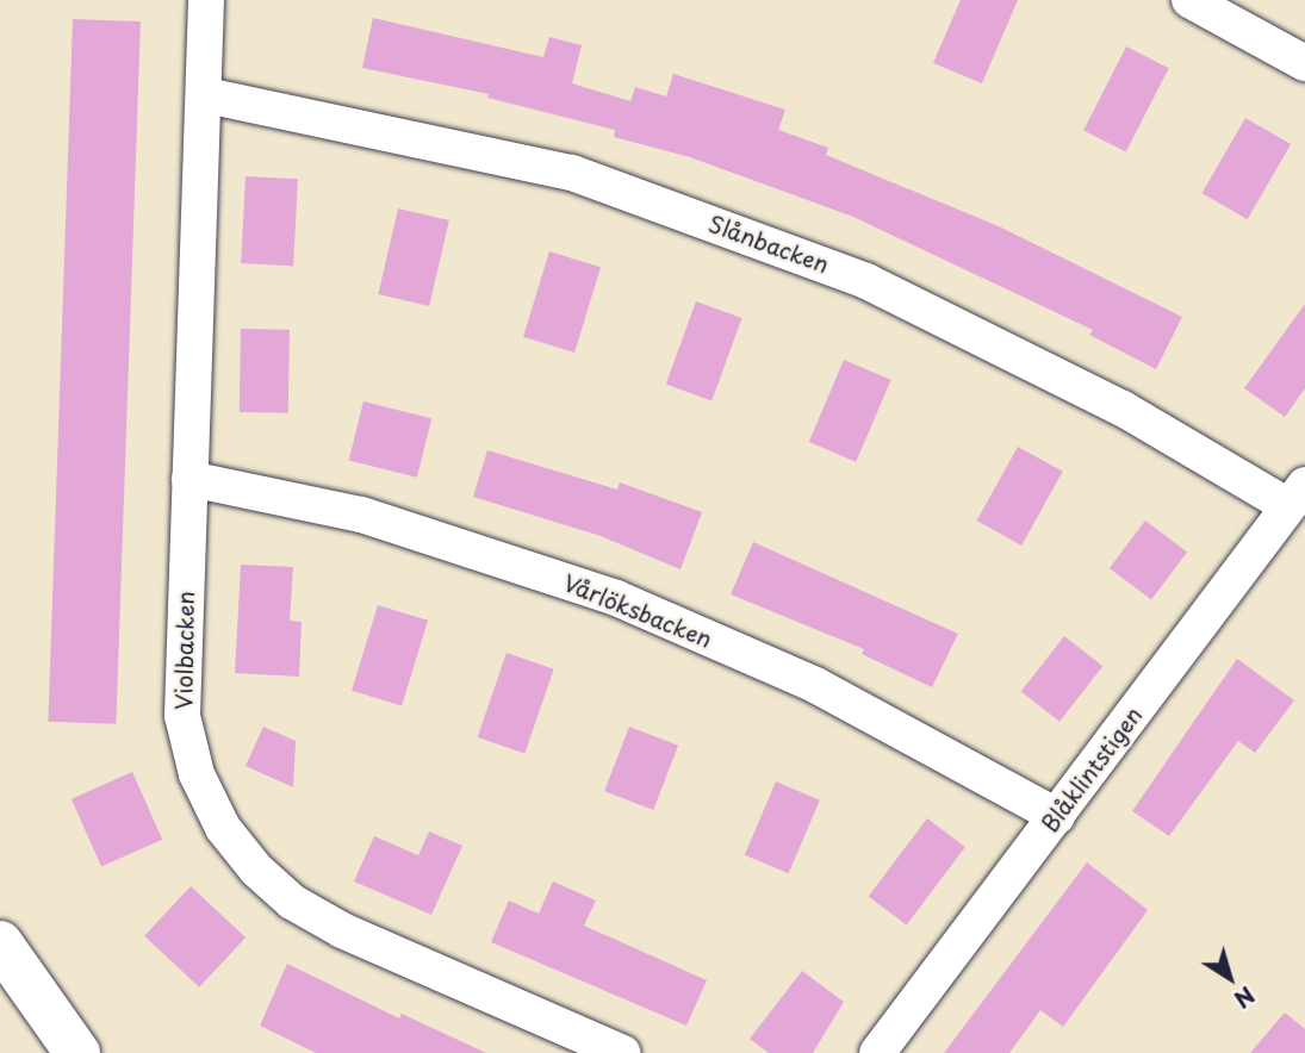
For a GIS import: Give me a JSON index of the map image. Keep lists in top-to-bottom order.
{
  "streets": {
    "street": [
      "Slånbacken",
      "Vårlöksbacken",
      "Violbacken",
      "Blåklintstigen"
    ]
  },
  "crossings": [
    ["Slånbacken", "Violbacken"],
    ["Slånbacken", "Blåklintstigen"],
    ["Vårlöksbacken", "Violbacken"],
    ["Vårlöksbacken", "Blåklintstigen"]
  ],
  "north": "bottom right"
}
